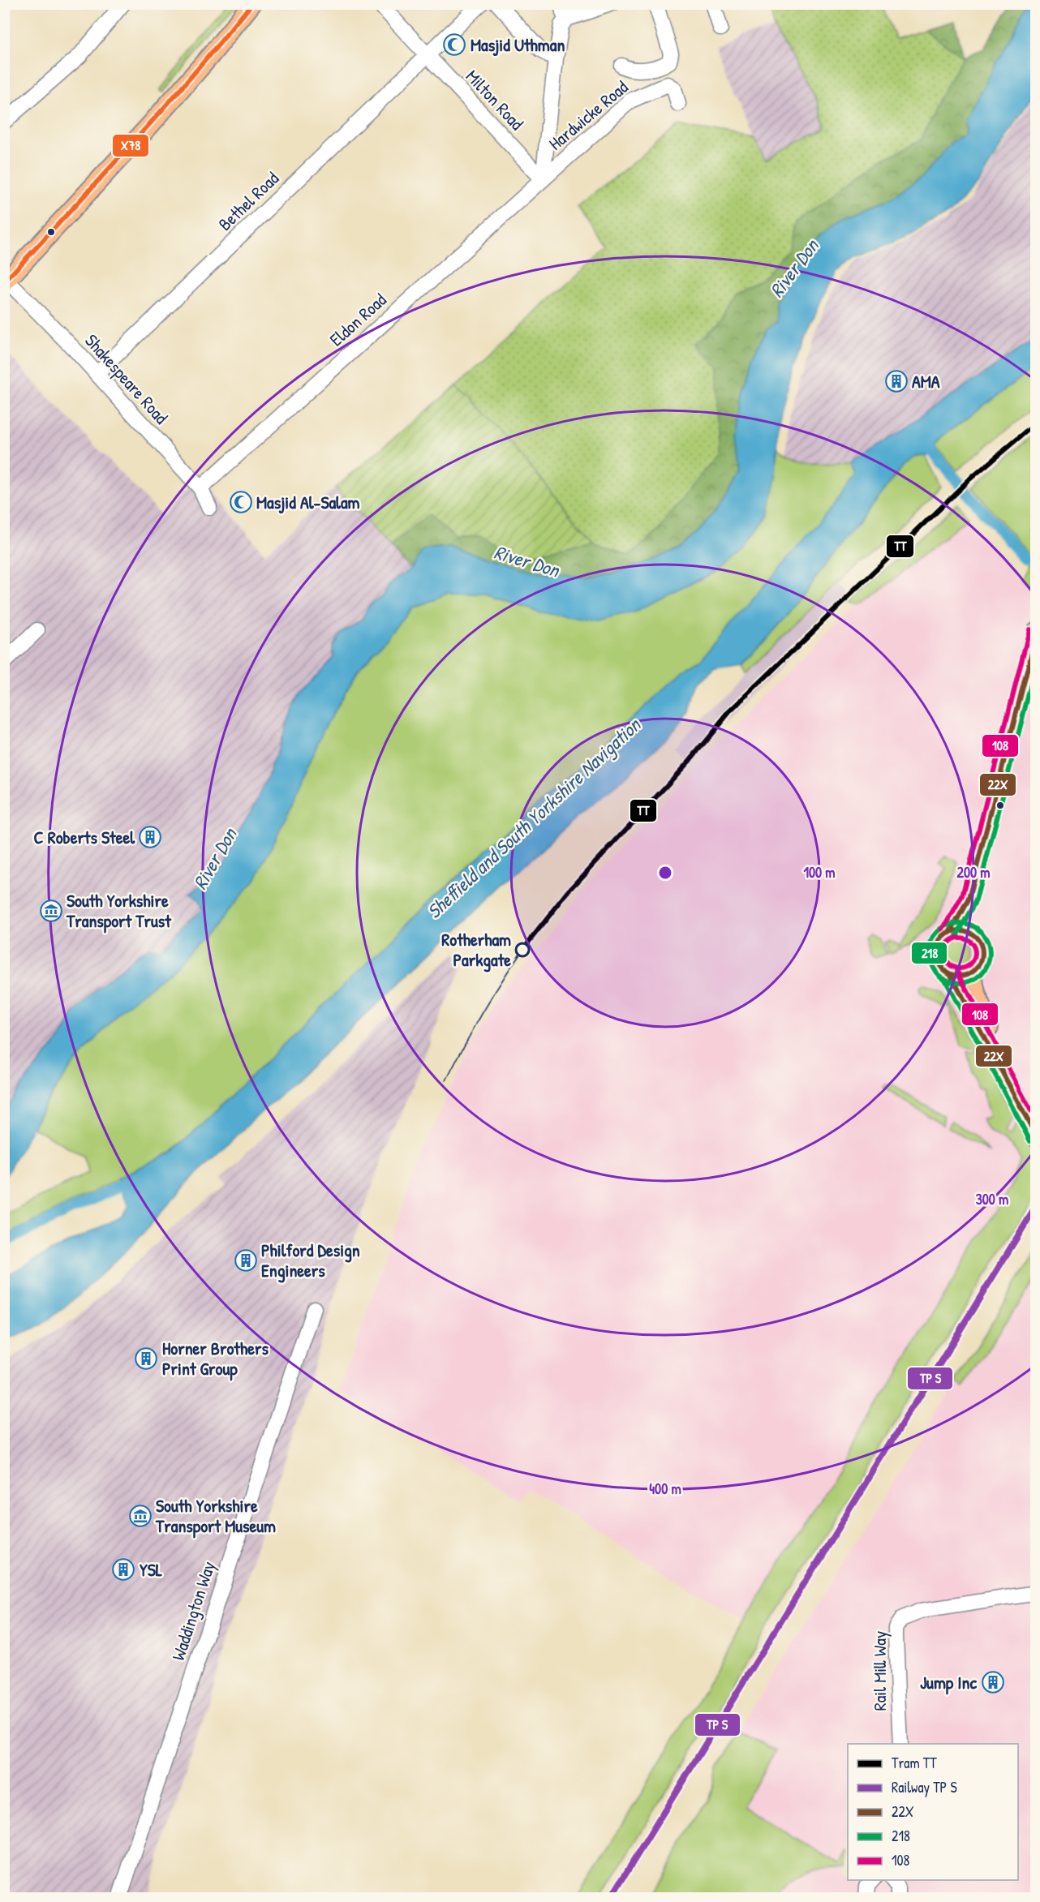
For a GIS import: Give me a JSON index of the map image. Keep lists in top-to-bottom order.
{
  "streets": {
    "street": [
      "Milton Road",
      "Hardwicke Road",
      "Bethel Road",
      "Eldon Road",
      "Shakespeare Road",
      "Waddington Way",
      "Rail Mill Way"
    ]
  },
  "crossings": [
    ["Milton Road", "Hardwicke Road"],
    ["Milton Road", "Bethel Road"],
    ["Milton Road", "Eldon Road"],
    ["Hardwicke Road", "Eldon Road"],
    ["Bethel Road", "Shakespeare Road"],
    ["Eldon Road", "Shakespeare Road"]
  ],
  "water": ["River Don", "Sheffield and South Yorkshire Navigation"],
  "places": {
    "mosque": ["Masjid Uthman", "Masjid Al-Salam"],
    "building": [
      "AMA",
      "C Roberts Steel",
      "Philford Design Engineers",
      "Horner Brothers Print Group",
      "YSL",
      "Jump Inc"
    ],
    "museum": ["South Yorkshire Transport Trust", "South Yorkshire Transport Museum"],
    "other": ["Rotherham Parkgate"]
  },
  "lines": [
    "transit line X78",
    "tram line TT",
    "transit line 108",
    "transit line 22X",
    "transit line 218"
  ],
  "legend": [
    "Tram TT",
    "Railway TP S",
    "22X",
    "218",
    "108"
  ],
  "rings": [
    "100 m",
    "200 m",
    "300 m",
    "400 m"
  ]
}
